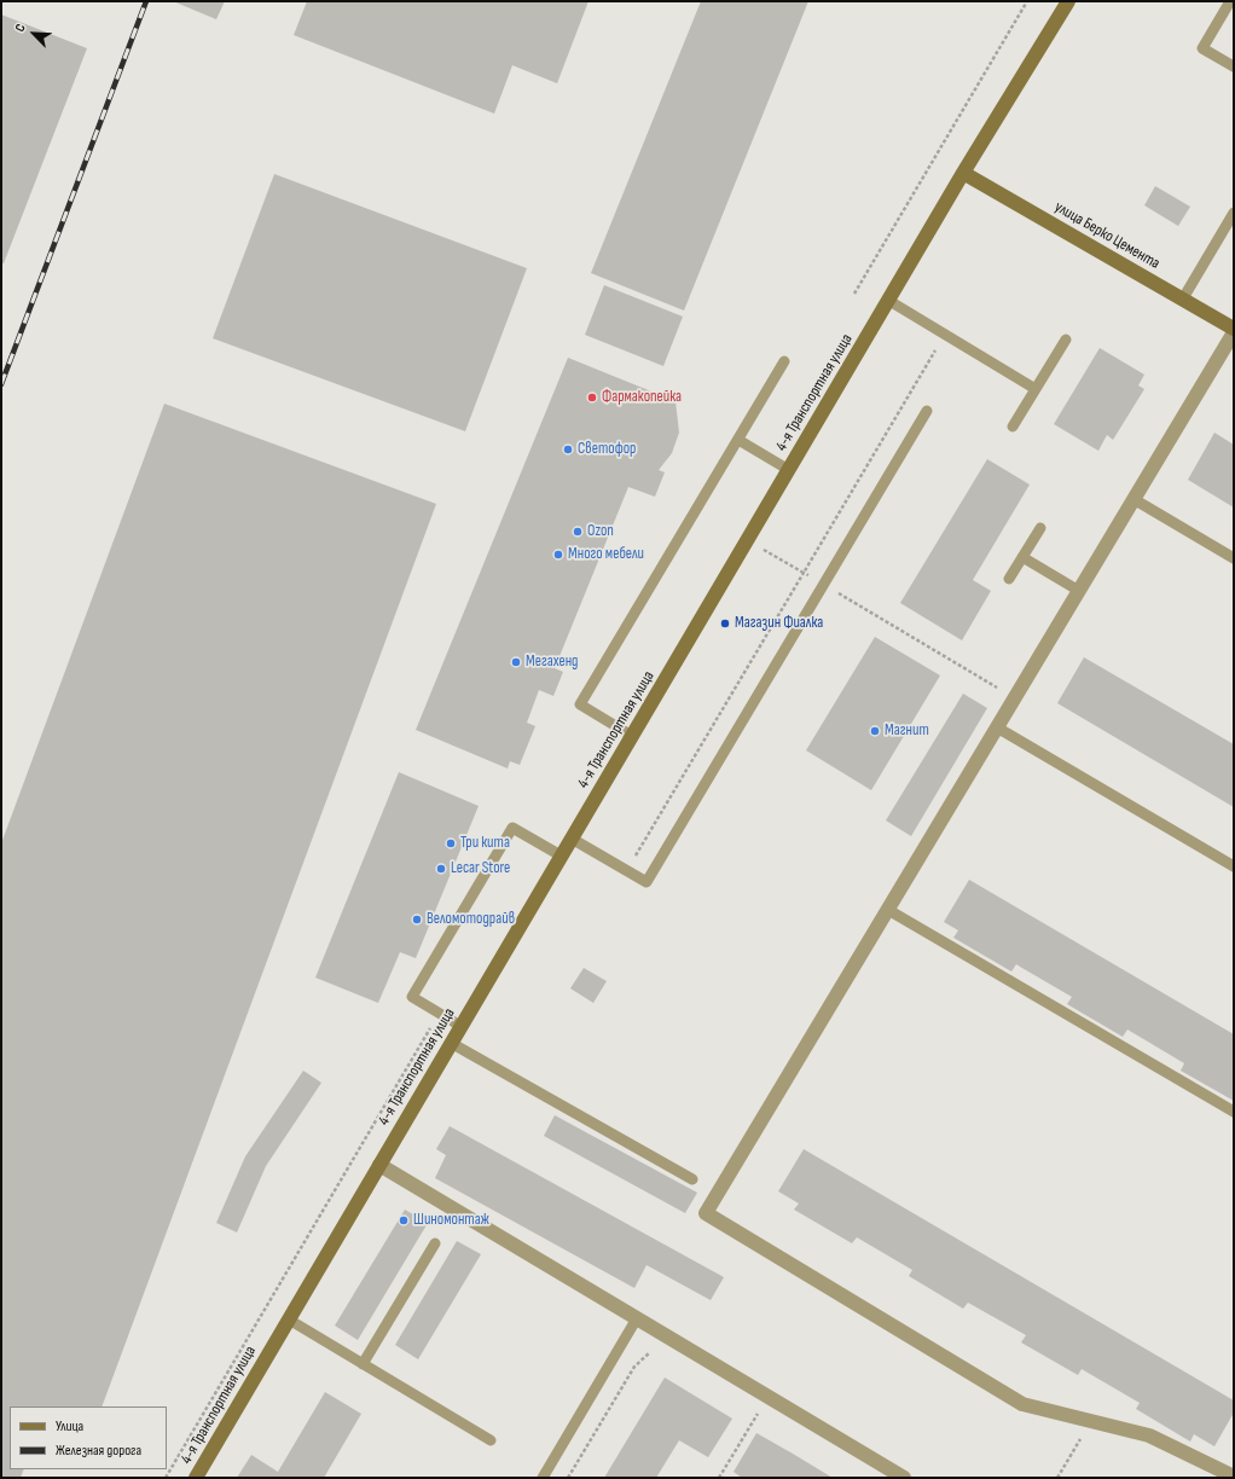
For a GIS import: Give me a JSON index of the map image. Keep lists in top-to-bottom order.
{
  "streets": {
    "main road": ["улица Берко Цемента", "4-я Транспортная улица"]
  },
  "crossings": [
    ["улица Берко Цемента", "4-я Транспортная улица"]
  ],
  "places": [
    "Фармакопейка",
    "Светофор",
    "Ozon",
    "Много мебели",
    "Магазин Фиалка",
    "Мегахенд",
    "Магнит",
    "Три кита",
    "Lecar Store",
    "Веломотодрайв",
    "Шиномонтаж"
  ],
  "legend": ["Улица", "Железная дорога"],
  "north": "top left"
}
